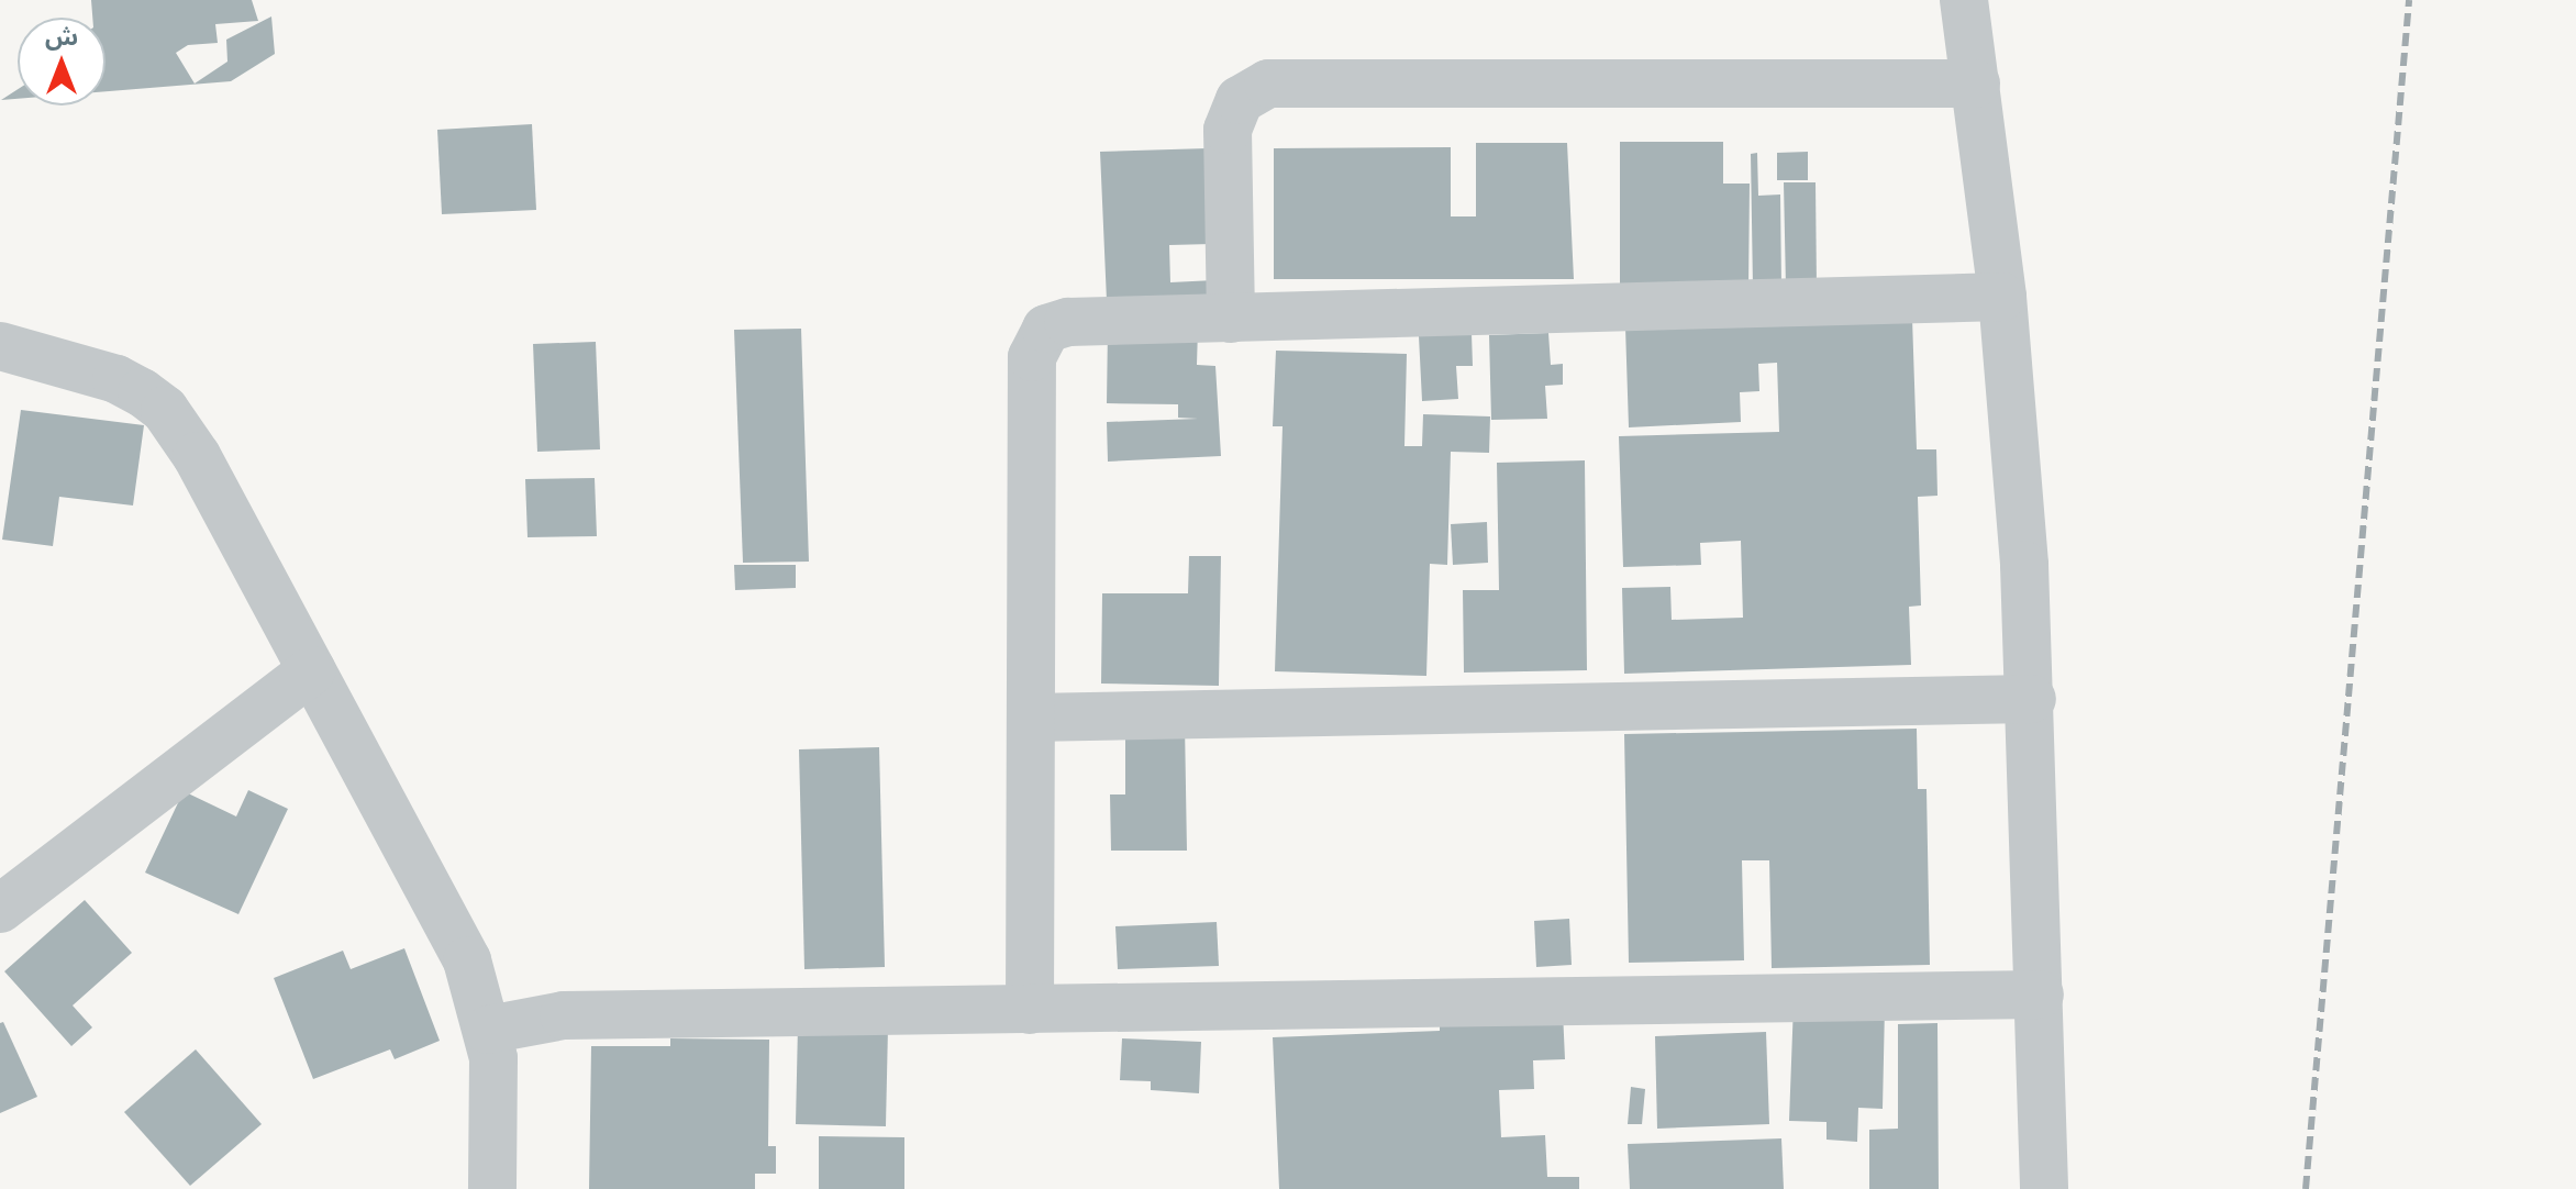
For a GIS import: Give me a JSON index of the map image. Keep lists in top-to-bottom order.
{
  "north": "top"
}
